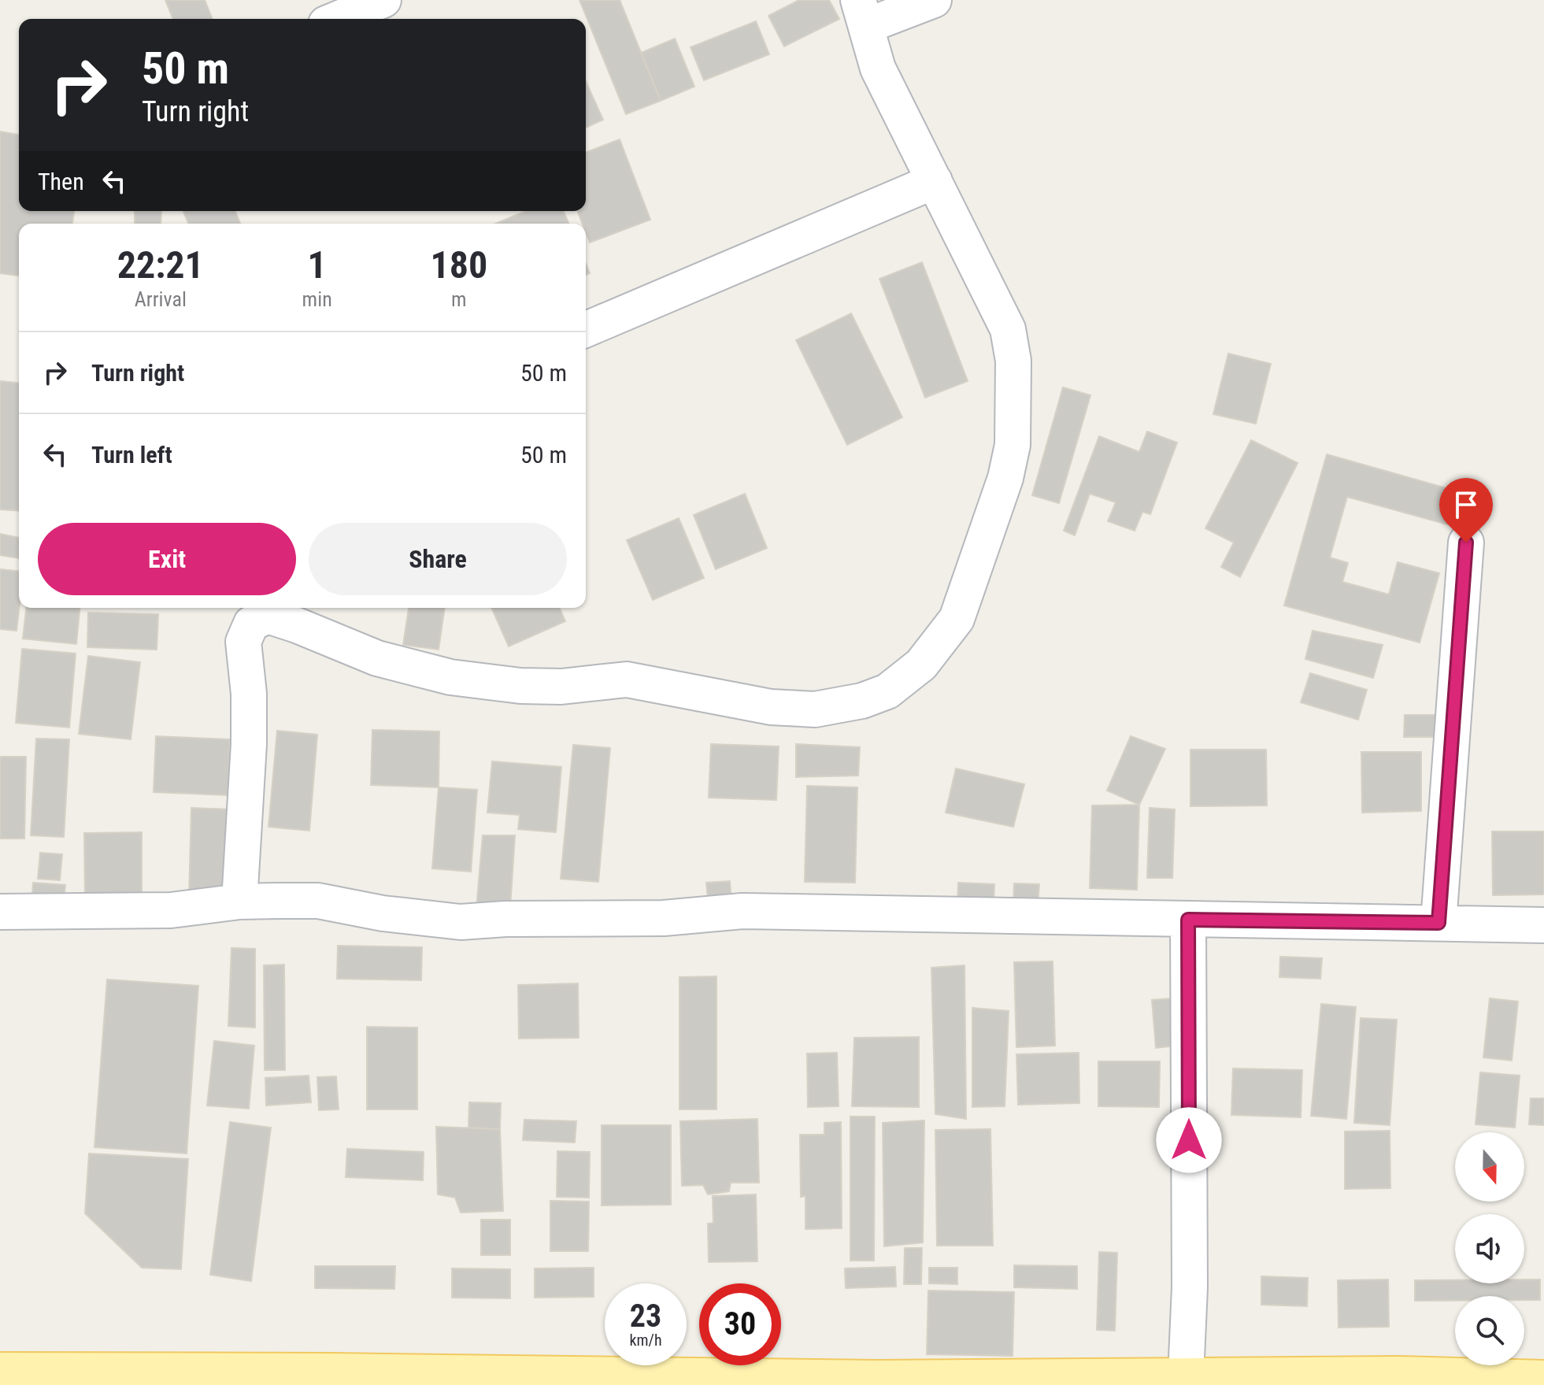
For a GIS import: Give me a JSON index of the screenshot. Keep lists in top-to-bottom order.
{
  "north": "bottom",
  "page": {
    "turn": ["50 m", "Turn right"],
    "then": "Then",
    "eta": [
      "22:21",
      "Arrival",
      "1",
      "min",
      "180",
      "m"
    ],
    "list": [
      {
        "name": "Turn right",
        "value": "50 m"
      },
      {
        "name": "Turn left",
        "value": "50 m"
      }
    ],
    "buttons": ["Exit", "Share"],
    "speed": "23 km/h",
    "limit": "30"
  }
}
